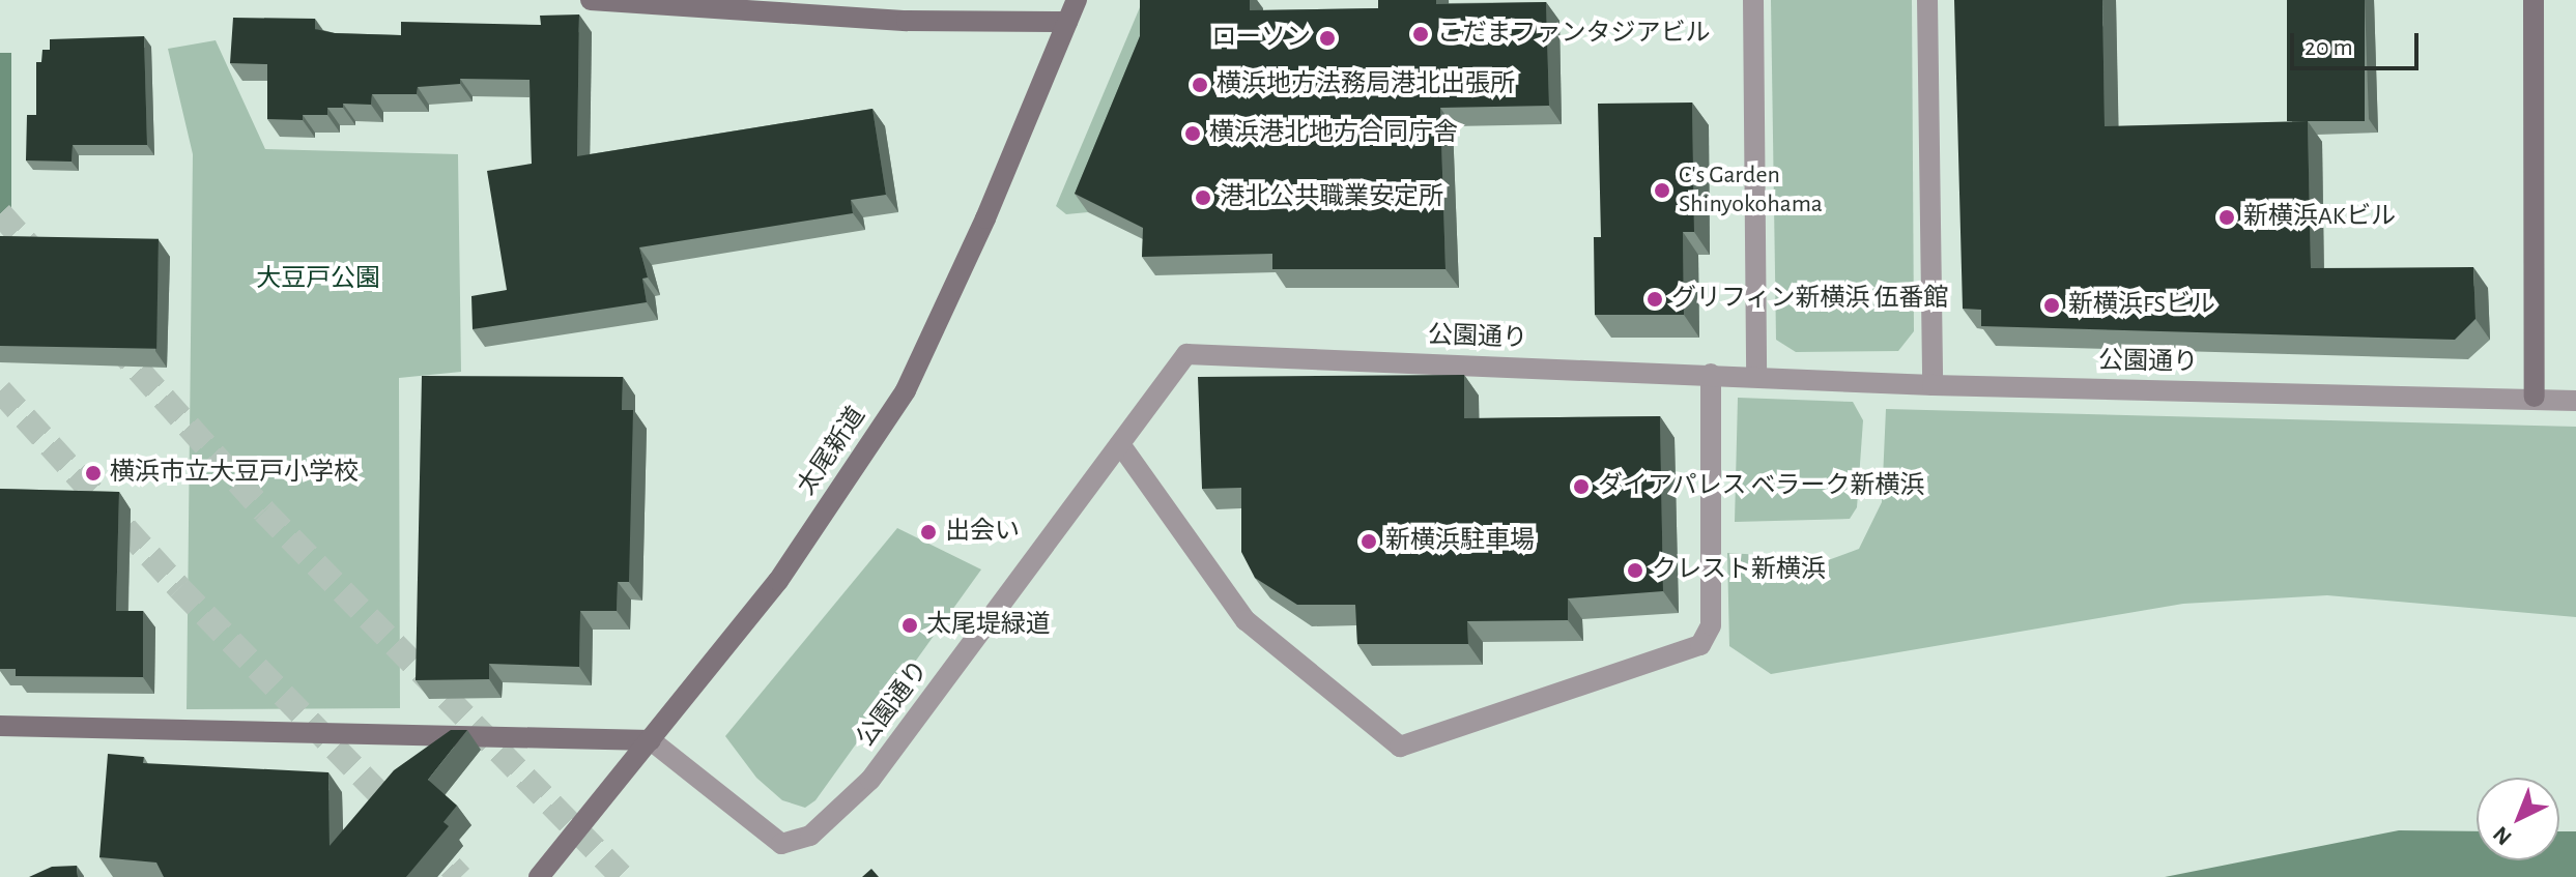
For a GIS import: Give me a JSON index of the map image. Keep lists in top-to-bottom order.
{
  "streets": {
    "street": ["公園通り", "太尾新道"]
  },
  "crossings": [
    ["公園通り", "太尾新道"]
  ],
  "parks": ["大豆戸公園"],
  "places": [
    "こだまファンタジアビル",
    "ローソン",
    "横浜地方法務局港北出張所",
    "横浜港北地方合同庁舎",
    "C's Garden Shinyokohama",
    "港北公共職業安定所",
    "新横浜AKビル",
    "グリフィン新横浜 伍番館",
    "新横浜FSビル",
    "横浜市立大豆戸小学校",
    "ダイアパレス ベラーク新横浜",
    "出会い",
    "新横浜駐車場",
    "クレスト新横浜",
    "太尾堤緑道"
  ],
  "scale_bar": "20 m",
  "north": "bottom left"
}
